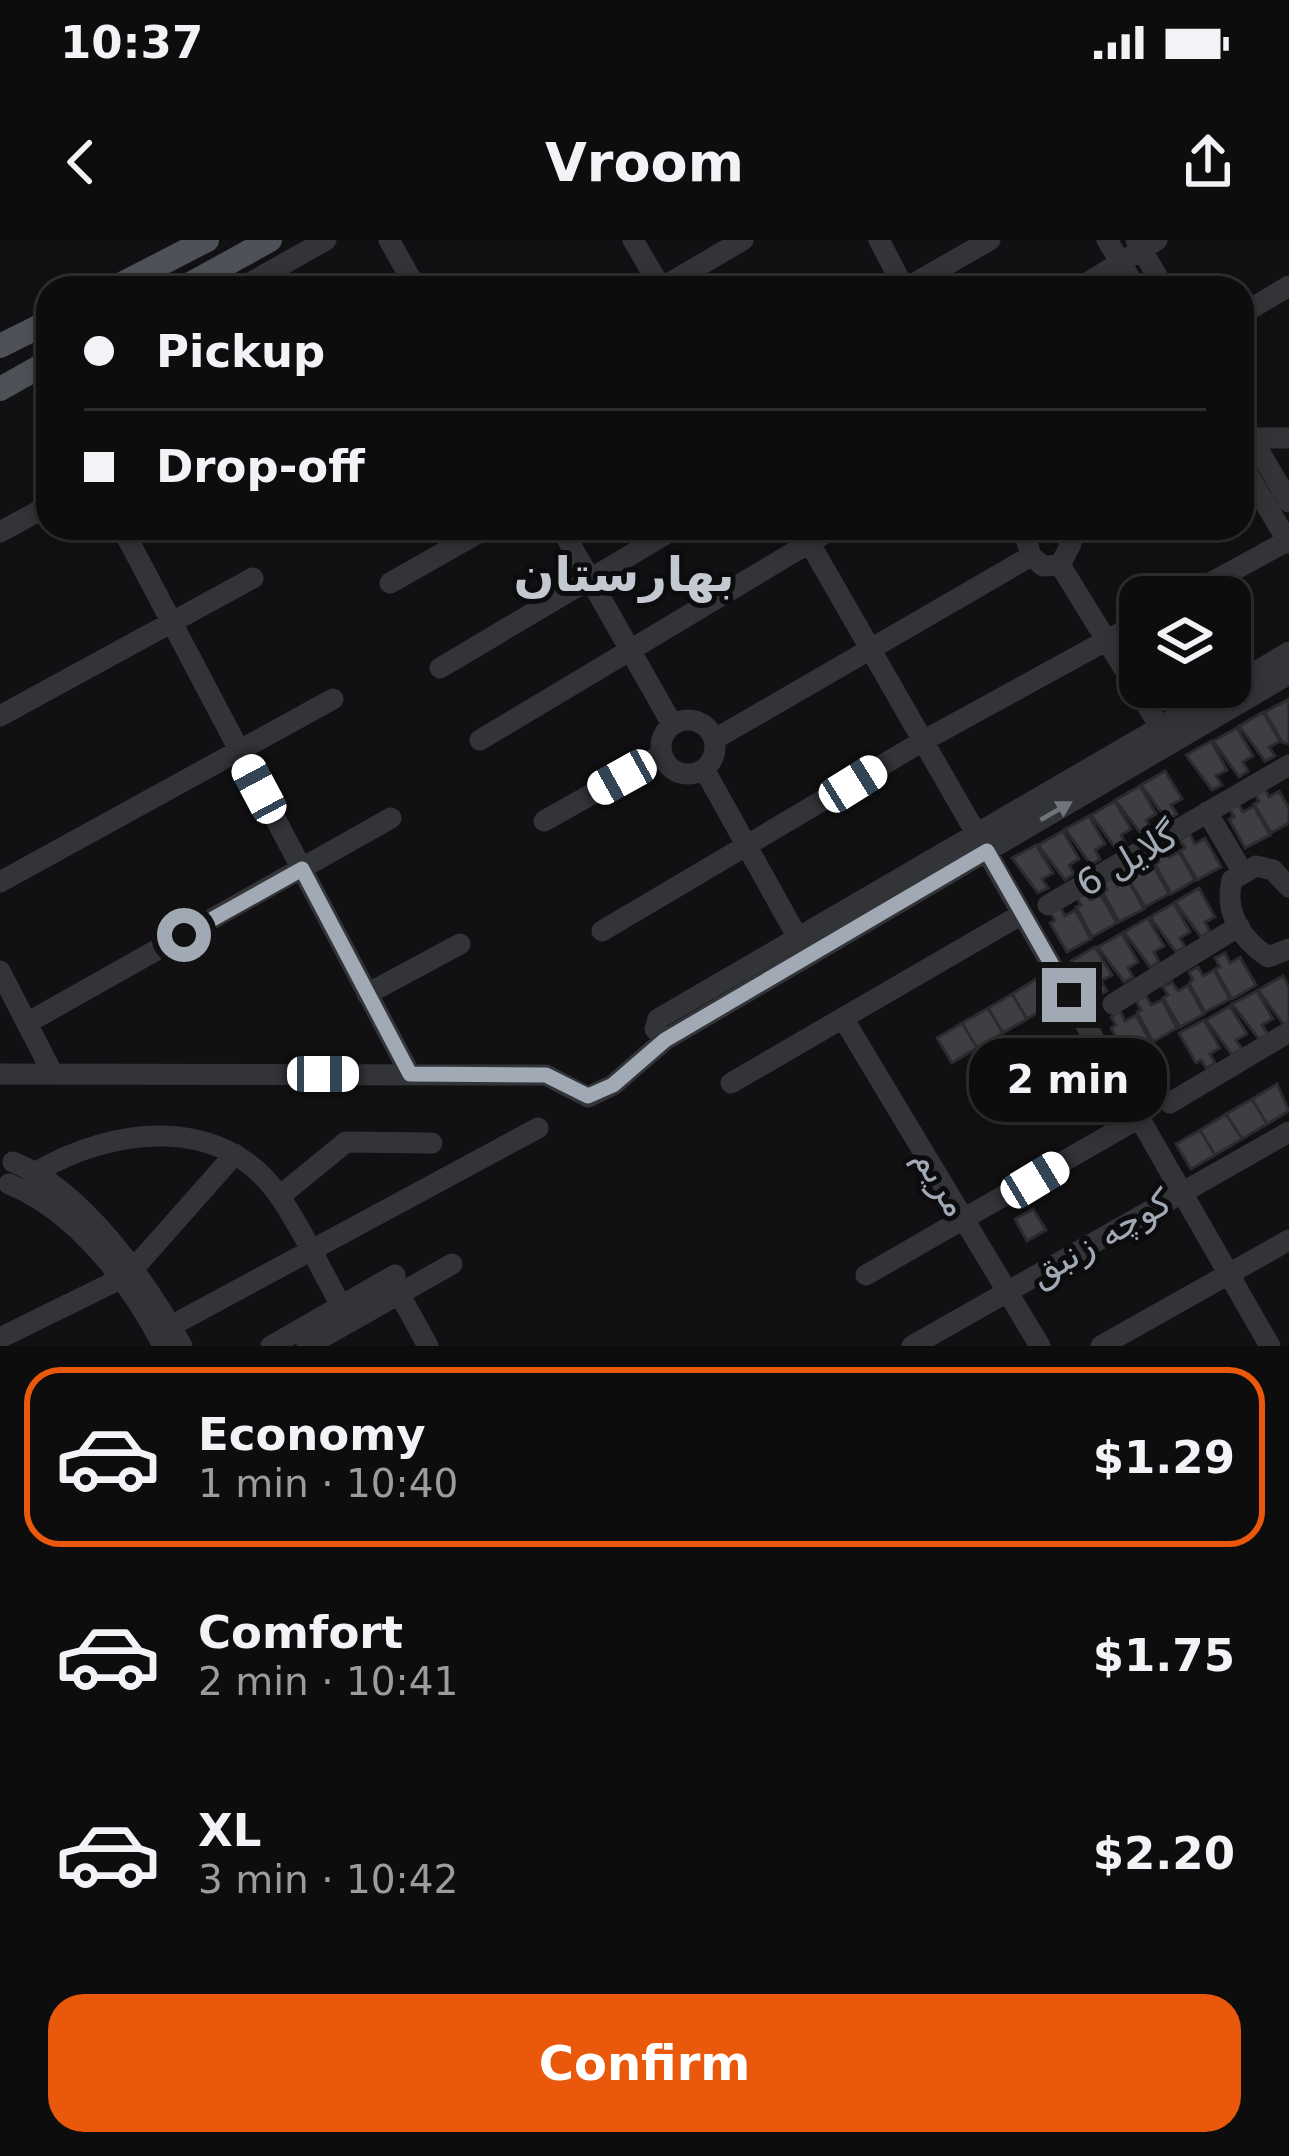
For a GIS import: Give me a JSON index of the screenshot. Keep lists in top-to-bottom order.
{
  "streets": {
    "street": ["گلایل 6", "مریم", "کوچه زنبق"]
  },
  "crossings": [
    ["مریم", "کوچه زنبق"]
  ],
  "districts": ["بهارستان"],
  "page": {
    "status": "10:37",
    "header": "Vroom",
    "banner": ["Pickup", "Drop-off"],
    "bubble": "2 min",
    "list": [
      {
        "name": "Economy",
        "note": "1 min · 10:40",
        "value": "$1.29"
      },
      {
        "name": "Comfort",
        "note": "2 min · 10:41",
        "value": "$1.75"
      },
      {
        "name": "XL",
        "note": "3 min · 10:42",
        "value": "$2.20"
      }
    ],
    "buttons": "Confirm"
  }
}
